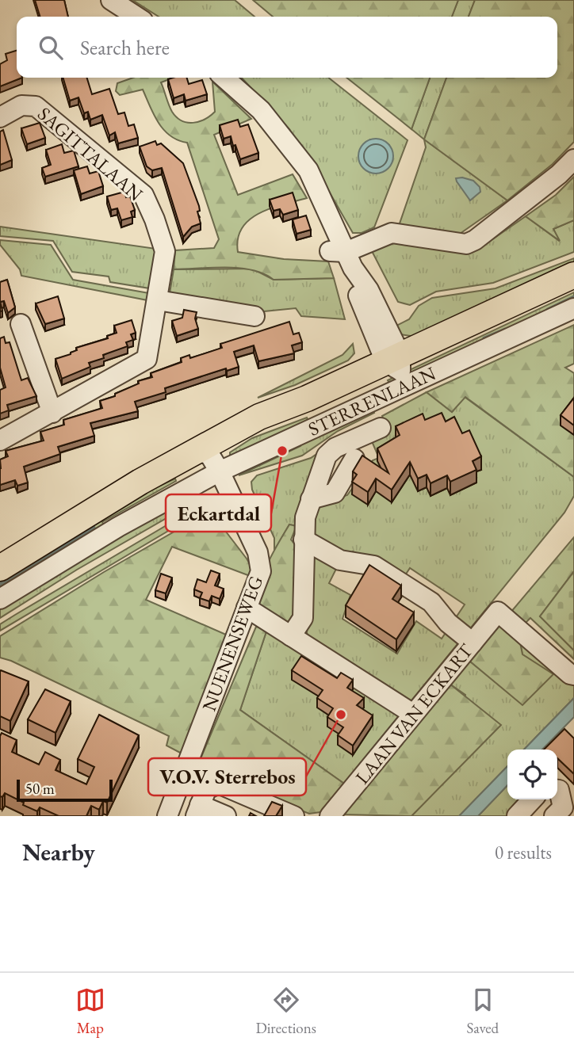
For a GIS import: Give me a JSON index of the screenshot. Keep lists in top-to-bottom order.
{
  "streets": {
    "main road": ["STERRENLAAN"],
    "street": ["SAGITTALAAN", "NUENENSEWEG", "LAAN VAN ECKART"]
  },
  "crossings": [
    ["STERRENLAAN", "NUENENSEWEG"]
  ],
  "places": ["Eckartdal", "V.O.V. Sterrebos"],
  "scale_bar": "50 m",
  "page": {
    "search": "Search here",
    "scale": "50 m",
    "heading": ["Nearby", "0 results"],
    "nav": ["Map", "Directions", "Saved"]
  }
}
